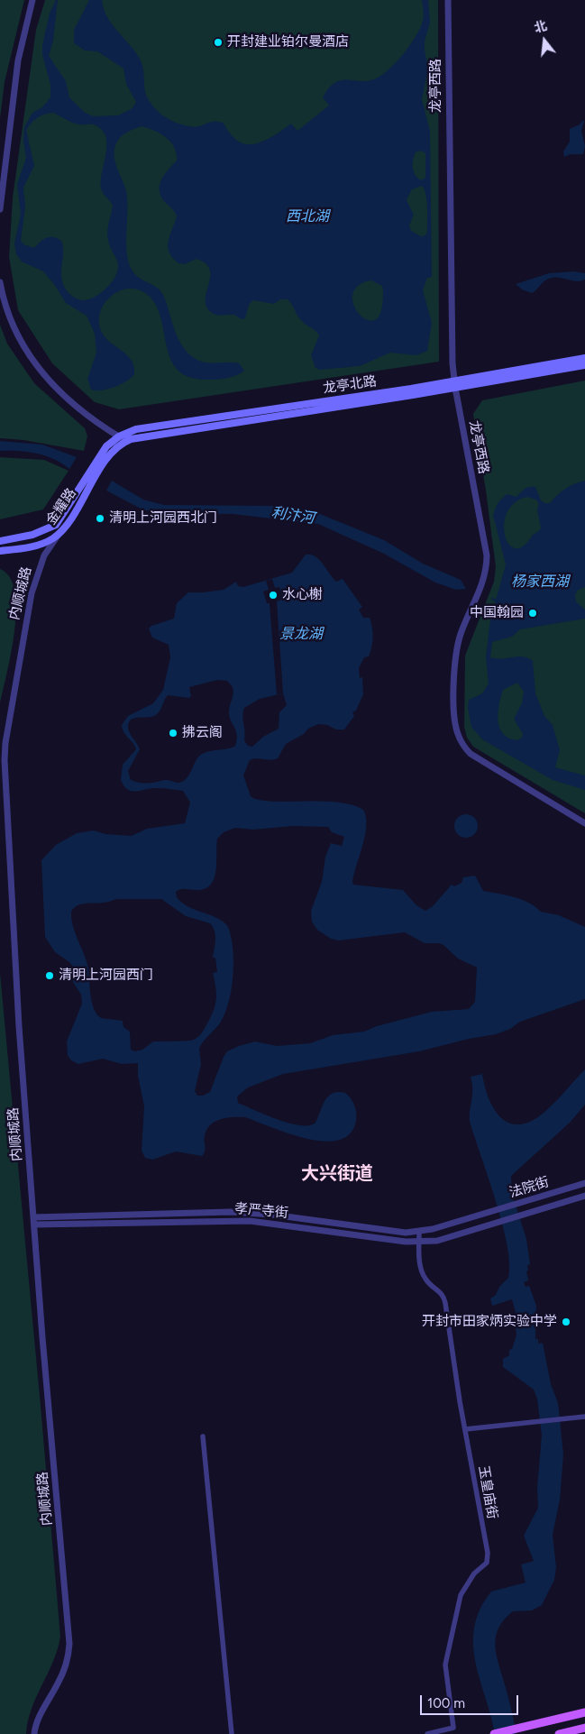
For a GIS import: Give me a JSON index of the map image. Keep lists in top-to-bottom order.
{
  "streets": {
    "main road": ["龙亭北路", "金耀路"],
    "street": [
      "龙亭西路",
      "内顺城路",
      "法院街",
      "孝严寺街",
      "玉皇庙街"
    ]
  },
  "crossings": [
    ["龙亭西路", "龙亭北路"],
    ["龙亭北路", "金耀路"],
    ["金耀路", "内顺城路"],
    ["内顺城路", "孝严寺街"],
    ["法院街", "孝严寺街"],
    ["孝严寺街", "玉皇庙街"]
  ],
  "districts": ["大兴街道"],
  "water": [
    "西北湖",
    "利汴河",
    "杨家西湖",
    "景龙湖"
  ],
  "places": [
    "开封建业铂尔曼酒店",
    "清明上河园西北门",
    "水心榭",
    "中国翰园",
    "拂云阁",
    "清明上河园西门",
    "开封市田家炳实验中学"
  ],
  "scale_bar": "100 m",
  "north": "top"
}
